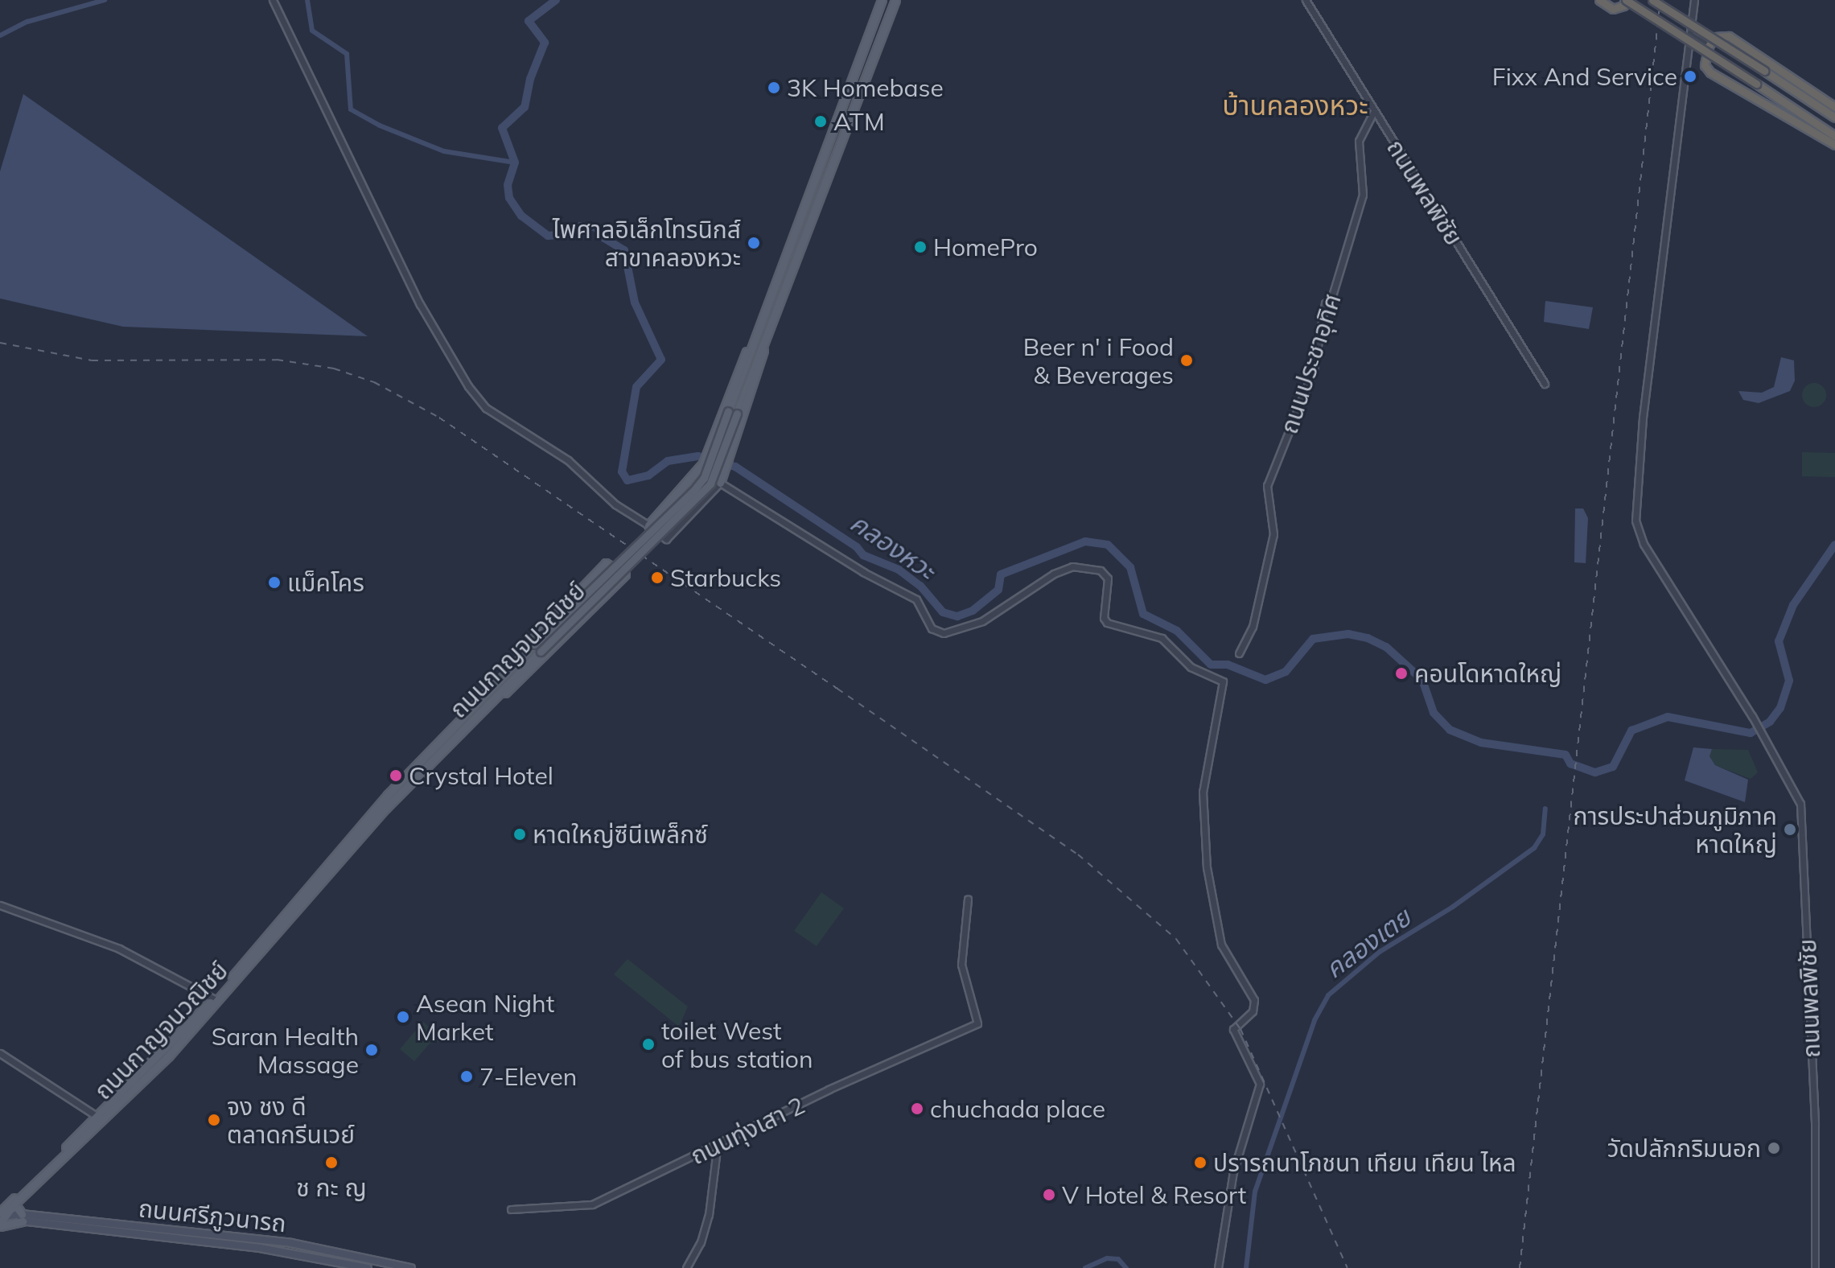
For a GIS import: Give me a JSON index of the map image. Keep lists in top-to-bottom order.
{
  "streets": {
    "main road": ["ถนนกาญจนวณิชย์", "ถนนศรีภูวนารถ"],
    "street": ["ถนนพลพิชัย", "ถนนประชาอุทิศ", "ถนนทุ่งเสา 2"]
  },
  "crossings": [
    ["ถนนพลพิชัย", "ถนนประชาอุทิศ"],
    ["ถนนกาญจนวณิชย์", "ถนนศรีภูวนารถ"]
  ],
  "districts": ["บ้านคลองหวะ"],
  "water": ["คลองหวะ", "คลองเตย"],
  "places": [
    "Fixx And Service",
    "3K Homebase",
    "ATM",
    "ไพศาลอิเล็กโทรนิกส์ สาขาคลองหวะ",
    "HomePro",
    "Beer n' i Food & Beverages",
    "Starbucks",
    "แม็คโคร",
    "คอนโดหาดใหญ่",
    "Crystal Hotel",
    "การประปาส่วนภูมิภาค หาดใหญ่",
    "หาดใหญ่ซีนีเพล็กซ์",
    "Asean Night Market",
    "toilet West of bus station",
    "Saran Health Massage",
    "7-Eleven",
    "chuchada place",
    "จง ชง ดี ตลาดกรีนเวย์",
    "วัดปลักกริมนอก",
    "ช กะ ญ",
    "ปรารถนาโภชนา เทียน เทียน ไหล",
    "V Hotel & Resort"
  ]
}
